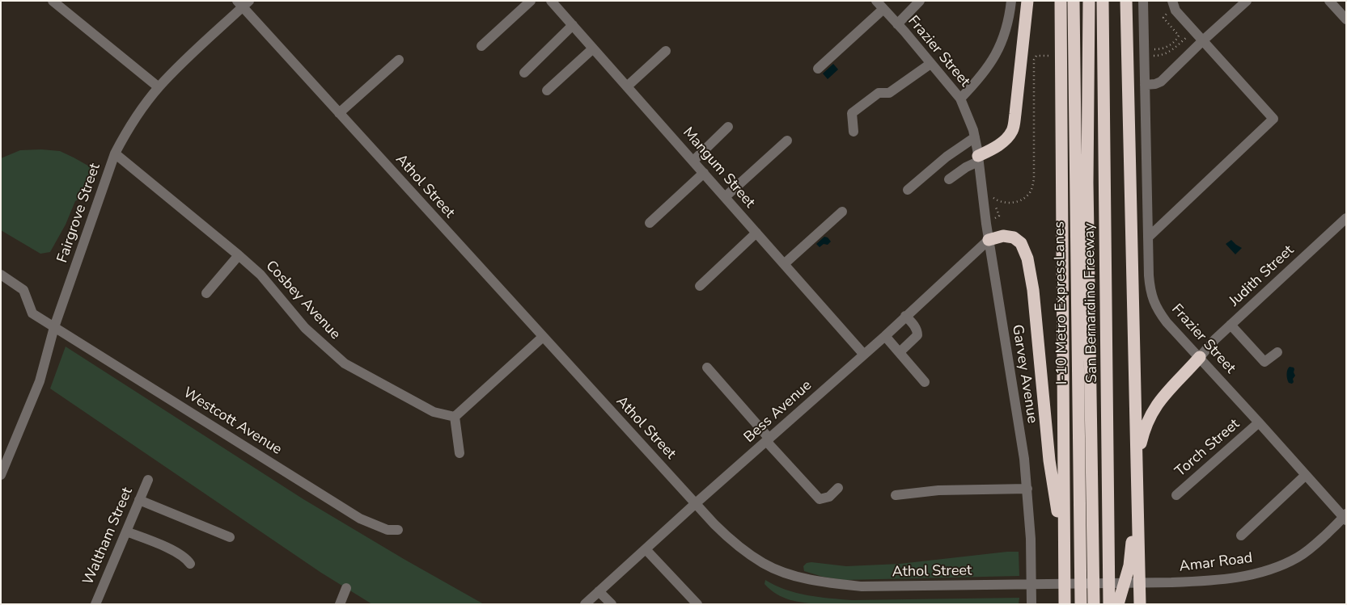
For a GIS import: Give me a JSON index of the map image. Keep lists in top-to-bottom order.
{
  "streets": {
    "highway": ["I-10 Metro ExpressLanes", "San Bernardino Freeway"],
    "street": [
      "Frazier Street",
      "Mangum Street",
      "Athol Street",
      "Fairgrove Street",
      "Judith Street",
      "Cosbey Avenue",
      "Garvey Avenue",
      "Bess Avenue",
      "Westcott Avenue",
      "Torch Street",
      "Waltham Street",
      "Amar Road"
    ]
  },
  "crossings": [
    ["Frazier Street", "Judith Street"],
    ["Frazier Street", "Garvey Avenue"],
    ["Frazier Street", "Torch Street"],
    ["Frazier Street", "Amar Road"],
    ["Mangum Street", "Bess Avenue"],
    ["Athol Street", "Fairgrove Street"],
    ["Athol Street", "Bess Avenue"],
    ["Athol Street", "Amar Road"],
    ["Fairgrove Street", "Cosbey Avenue"],
    ["Fairgrove Street", "Westcott Avenue"],
    ["Garvey Avenue", "Bess Avenue"]
  ]
}
